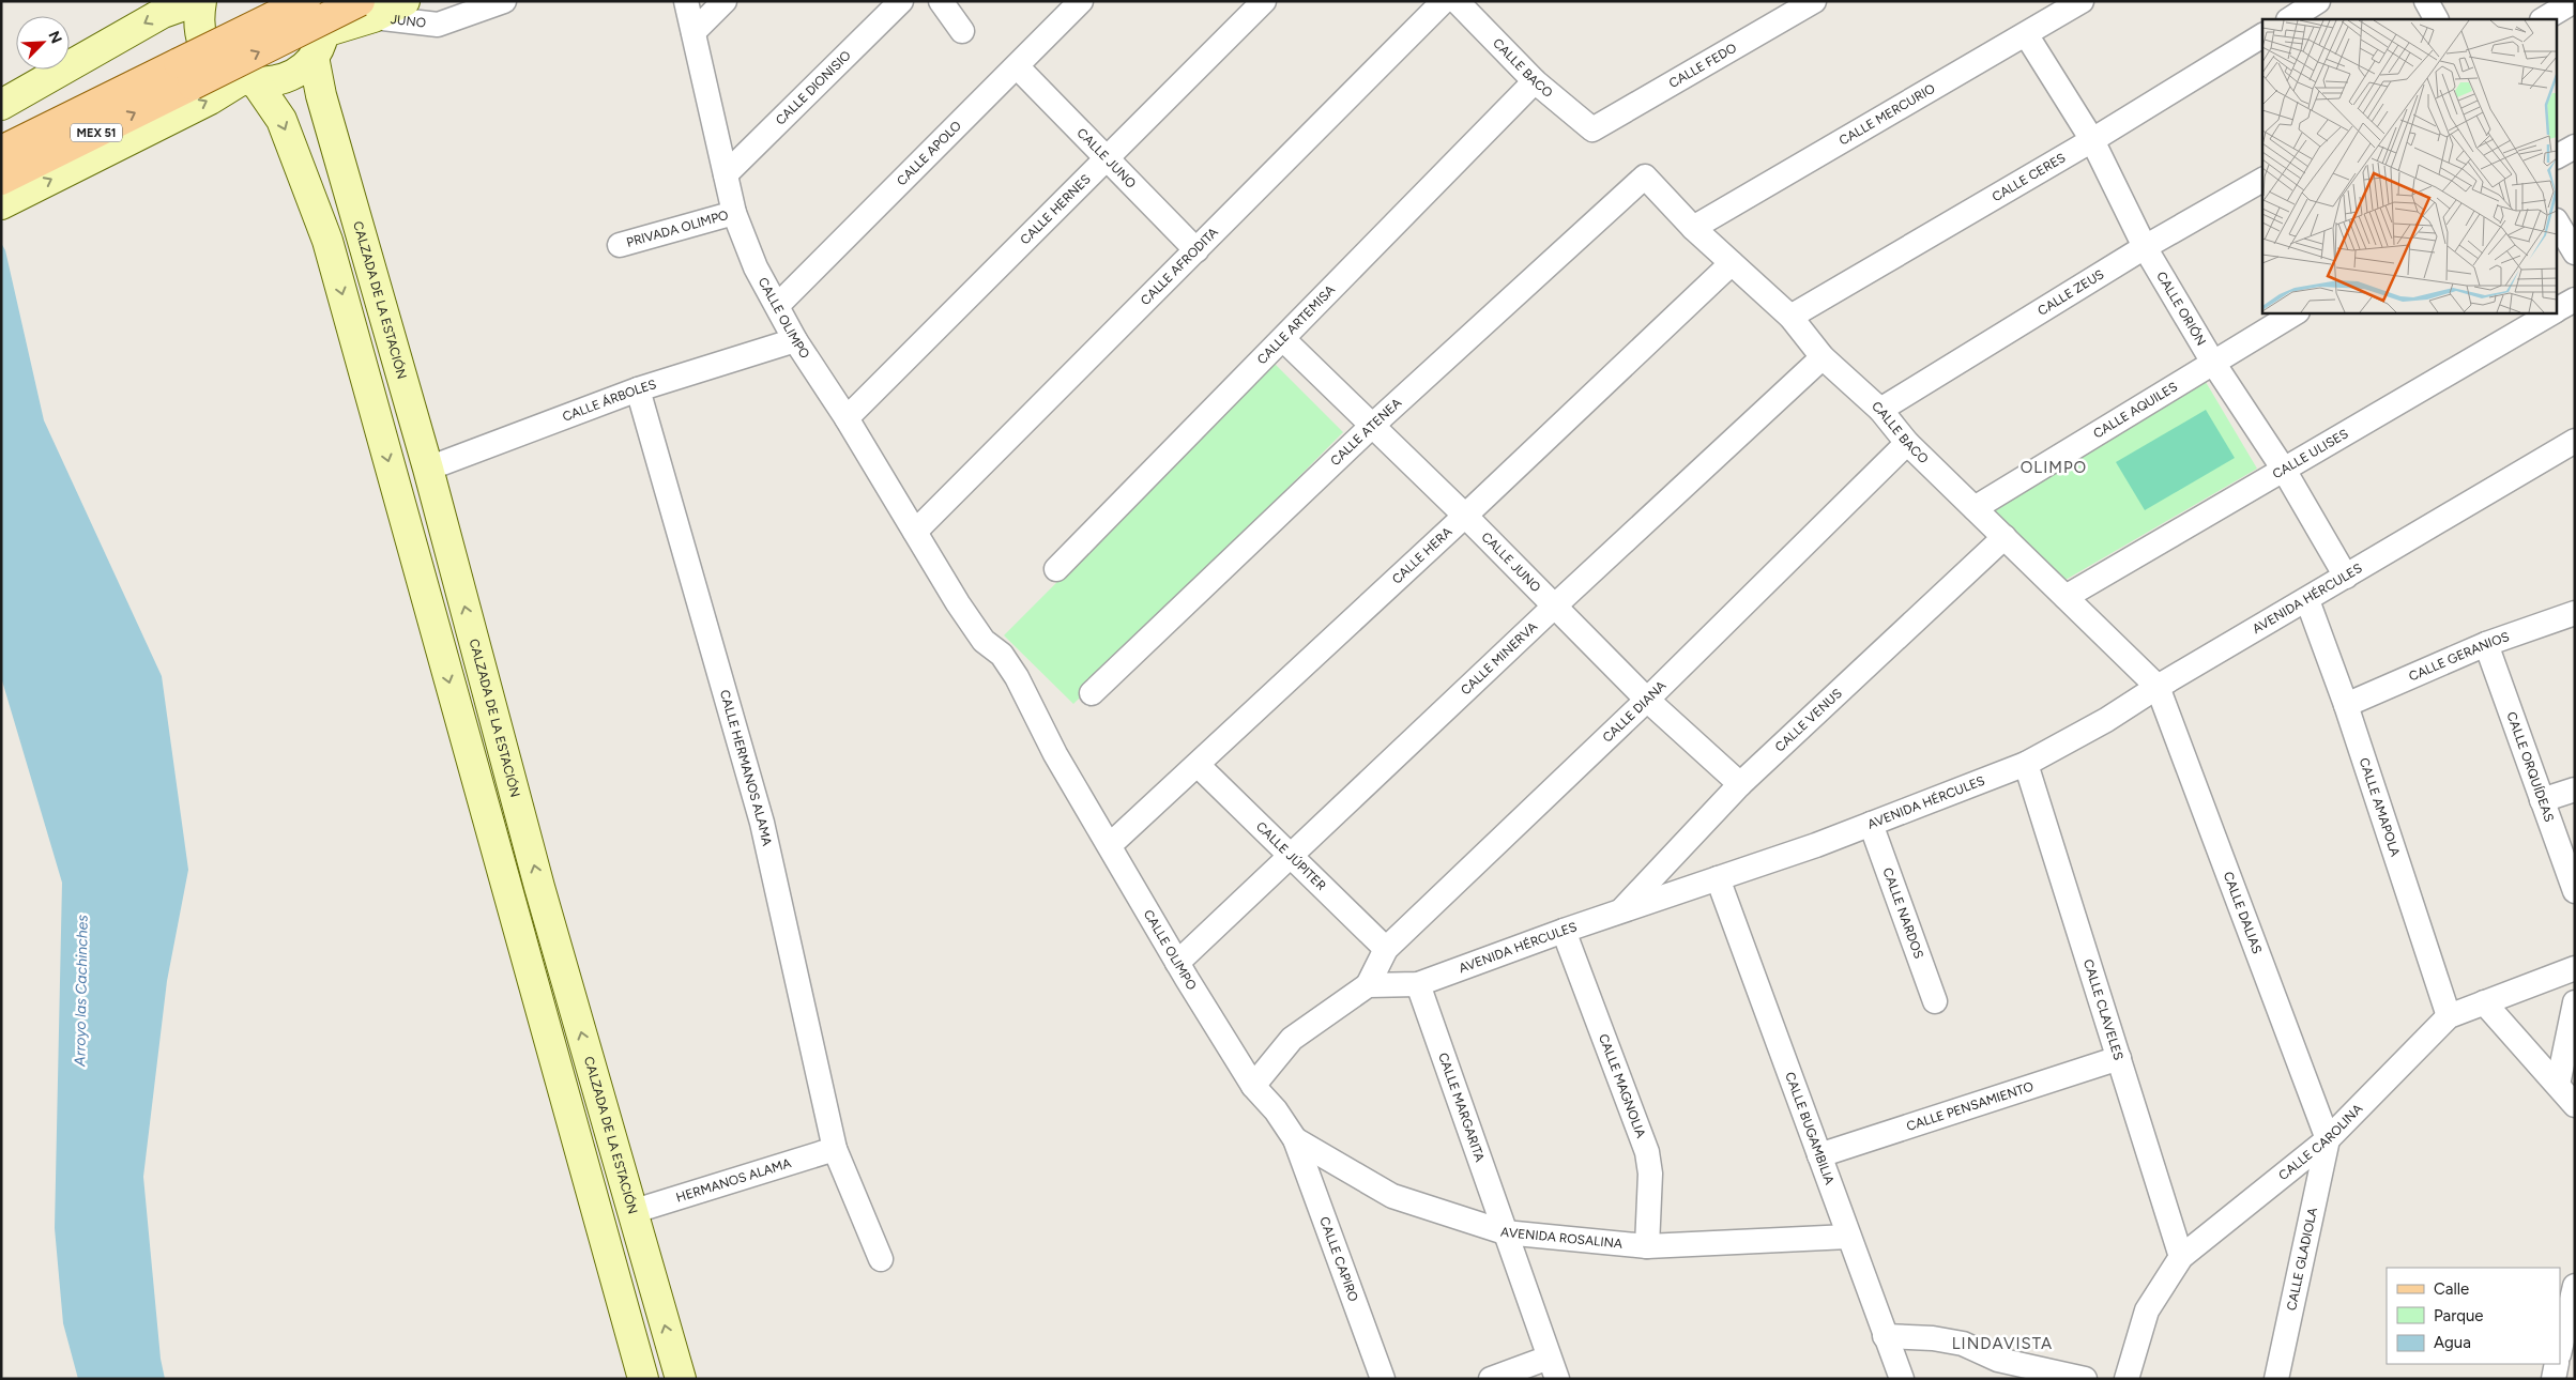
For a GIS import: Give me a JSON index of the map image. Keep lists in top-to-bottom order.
{
  "streets": {
    "main road": ["MEX 51", "CALZADA DE LA ESTACIÓN"],
    "street": [
      "JUNO",
      "CALLE FEDO",
      "CALLE BACO",
      "CALLE DIONISIO",
      "CALLE MERCURIO",
      "CALLE APOLO",
      "CALLE JUNO",
      "CALLE CERES",
      "CALLE HERNES",
      "PRIVADA OLIMPO",
      "CALLE AFRODITA",
      "CALLE ZEUS",
      "CALLE ORIÓN",
      "CALLE OLIMPO",
      "CALLE ARTEMISA",
      "CALLE ÁRBOLES",
      "CALLE AQUILES",
      "CALLE ATENEA",
      "CALLE ULISES",
      "CALLE HERA",
      "AVENIDA HÉRCULES",
      "CALLE GERANIOS",
      "CALLE MINERVA",
      "CALLE DIANA",
      "CALLE VENUS",
      "CALLE HERMANOS ALAMA",
      "CALLE ORQUÍDEAS",
      "CALLE AMAPOLA",
      "CALLE JÚPITER",
      "CALLE NARDOS",
      "CALLE DALIAS",
      "CALLE CLAVELES",
      "CALLE MAGNOLIA",
      "CALLE PENSAMIENTO",
      "CALLE MARGARITA",
      "CALLE BUGAMBILIA",
      "CALLE CAROLINA",
      "HERMANOS ALAMA",
      "AVENIDA ROSALINA",
      "CALLE CAPIRO",
      "CALLE GLADIOLA"
    ]
  },
  "crossings": [
    ["JUNO", "MEX 51"],
    ["CALLE FEDO", "CALLE BACO"],
    ["CALLE BACO", "CALLE MERCURIO"],
    ["CALLE BACO", "CALLE CERES"],
    ["CALLE BACO", "CALLE ZEUS"],
    ["CALLE BACO", "CALLE ARTEMISA"],
    ["CALLE BACO", "CALLE AQUILES"],
    ["CALLE BACO", "CALLE ATENEA"],
    ["CALLE BACO", "CALLE ULISES"],
    ["CALLE BACO", "CALLE HERA"],
    ["CALLE BACO", "AVENIDA HÉRCULES"],
    ["CALLE BACO", "CALLE MINERVA"],
    ["CALLE BACO", "CALLE DIANA"],
    ["CALLE BACO", "CALLE VENUS"],
    ["CALLE BACO", "CALLE DALIAS"],
    ["CALLE DIONISIO", "CALLE OLIMPO"],
    ["CALLE MERCURIO", "CALLE ORIÓN"],
    ["CALLE APOLO", "CALLE JUNO"],
    ["CALLE APOLO", "CALLE OLIMPO"],
    ["CALLE JUNO", "CALLE HERNES"],
    ["CALLE JUNO", "CALLE AFRODITA"],
    ["CALLE JUNO", "CALLE ARTEMISA"],
    ["CALLE JUNO", "CALLE ATENEA"],
    ["CALLE JUNO", "CALLE HERA"],
    ["CALLE JUNO", "CALLE MINERVA"],
    ["CALLE JUNO", "CALLE DIANA"],
    ["CALLE JUNO", "CALLE VENUS"],
    ["CALLE CERES", "CALLE ORIÓN"],
    ["CALLE HERNES", "CALLE OLIMPO"],
    ["PRIVADA OLIMPO", "CALLE OLIMPO"],
    ["CALLE AFRODITA", "CALLE OLIMPO"],
    ["CALLE ZEUS", "CALLE ORIÓN"],
    ["CALZADA DE LA ESTACIÓN", "CALLE ÁRBOLES"],
    ["CALZADA DE LA ESTACIÓN", "HERMANOS ALAMA"],
    ["CALLE ORIÓN", "CALLE AQUILES"],
    ["CALLE ORIÓN", "CALLE ULISES"],
    ["CALLE ORIÓN", "AVENIDA HÉRCULES"],
    ["CALLE OLIMPO", "CALLE ÁRBOLES"],
    ["CALLE OLIMPO", "CALLE HERA"],
    ["CALLE OLIMPO", "CALLE MINERVA"],
    ["CALLE OLIMPO", "AVENIDA ROSALINA"],
    ["CALLE OLIMPO", "CALLE CAPIRO"],
    ["CALLE ÁRBOLES", "CALLE HERMANOS ALAMA"],
    ["CALLE HERA", "CALLE JÚPITER"],
    ["AVENIDA HÉRCULES", "CALLE DIANA"],
    ["AVENIDA HÉRCULES", "CALLE VENUS"],
    ["AVENIDA HÉRCULES", "CALLE AMAPOLA"],
    ["AVENIDA HÉRCULES", "CALLE NARDOS"],
    ["AVENIDA HÉRCULES", "CALLE DALIAS"],
    ["AVENIDA HÉRCULES", "CALLE CLAVELES"],
    ["AVENIDA HÉRCULES", "CALLE MAGNOLIA"],
    ["AVENIDA HÉRCULES", "CALLE MARGARITA"],
    ["AVENIDA HÉRCULES", "CALLE BUGAMBILIA"],
    ["CALLE GERANIOS", "CALLE ORQUÍDEAS"],
    ["CALLE GERANIOS", "CALLE AMAPOLA"],
    ["CALLE MINERVA", "CALLE JÚPITER"],
    ["CALLE DIANA", "CALLE JÚPITER"],
    ["CALLE HERMANOS ALAMA", "HERMANOS ALAMA"],
    ["CALLE AMAPOLA", "CALLE CAROLINA"],
    ["CALLE DALIAS", "CALLE CAROLINA"],
    ["CALLE DALIAS", "CALLE GLADIOLA"],
    ["CALLE CLAVELES", "CALLE PENSAMIENTO"],
    ["CALLE CLAVELES", "CALLE CAROLINA"],
    ["CALLE MAGNOLIA", "AVENIDA ROSALINA"],
    ["CALLE PENSAMIENTO", "CALLE BUGAMBILIA"],
    ["CALLE MARGARITA", "AVENIDA ROSALINA"],
    ["CALLE BUGAMBILIA", "AVENIDA ROSALINA"],
    ["CALLE CAROLINA", "CALLE GLADIOLA"],
    ["AVENIDA ROSALINA", "CALLE CAPIRO"]
  ],
  "districts": ["OLIMPO", "LINDAVISTA"],
  "water": ["Arroyo las Cachinches"],
  "legend": ["Calle", "Parque", "Agua"],
  "north": "top right"
}
